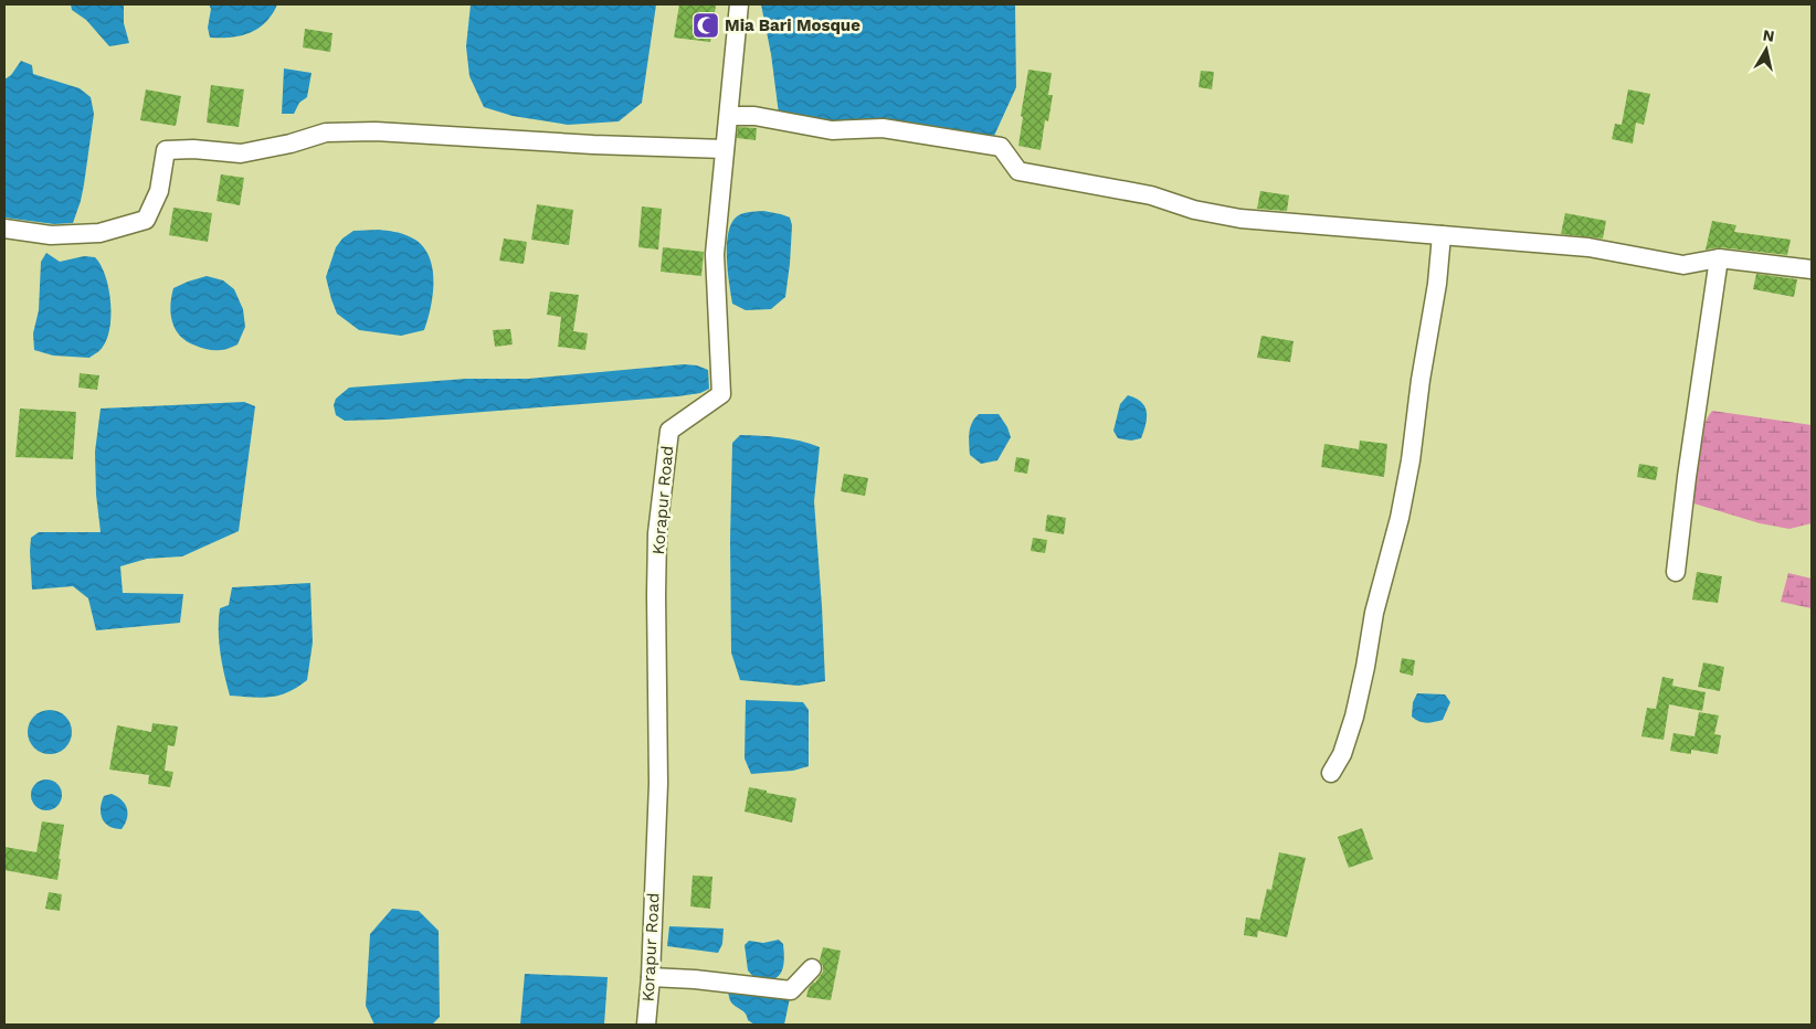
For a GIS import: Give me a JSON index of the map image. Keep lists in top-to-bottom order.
{
  "streets": {
    "street": ["Korapur Road"]
  },
  "places": {
    "mosque": ["Mia Bari Mosque"]
  },
  "north": "top"
}
